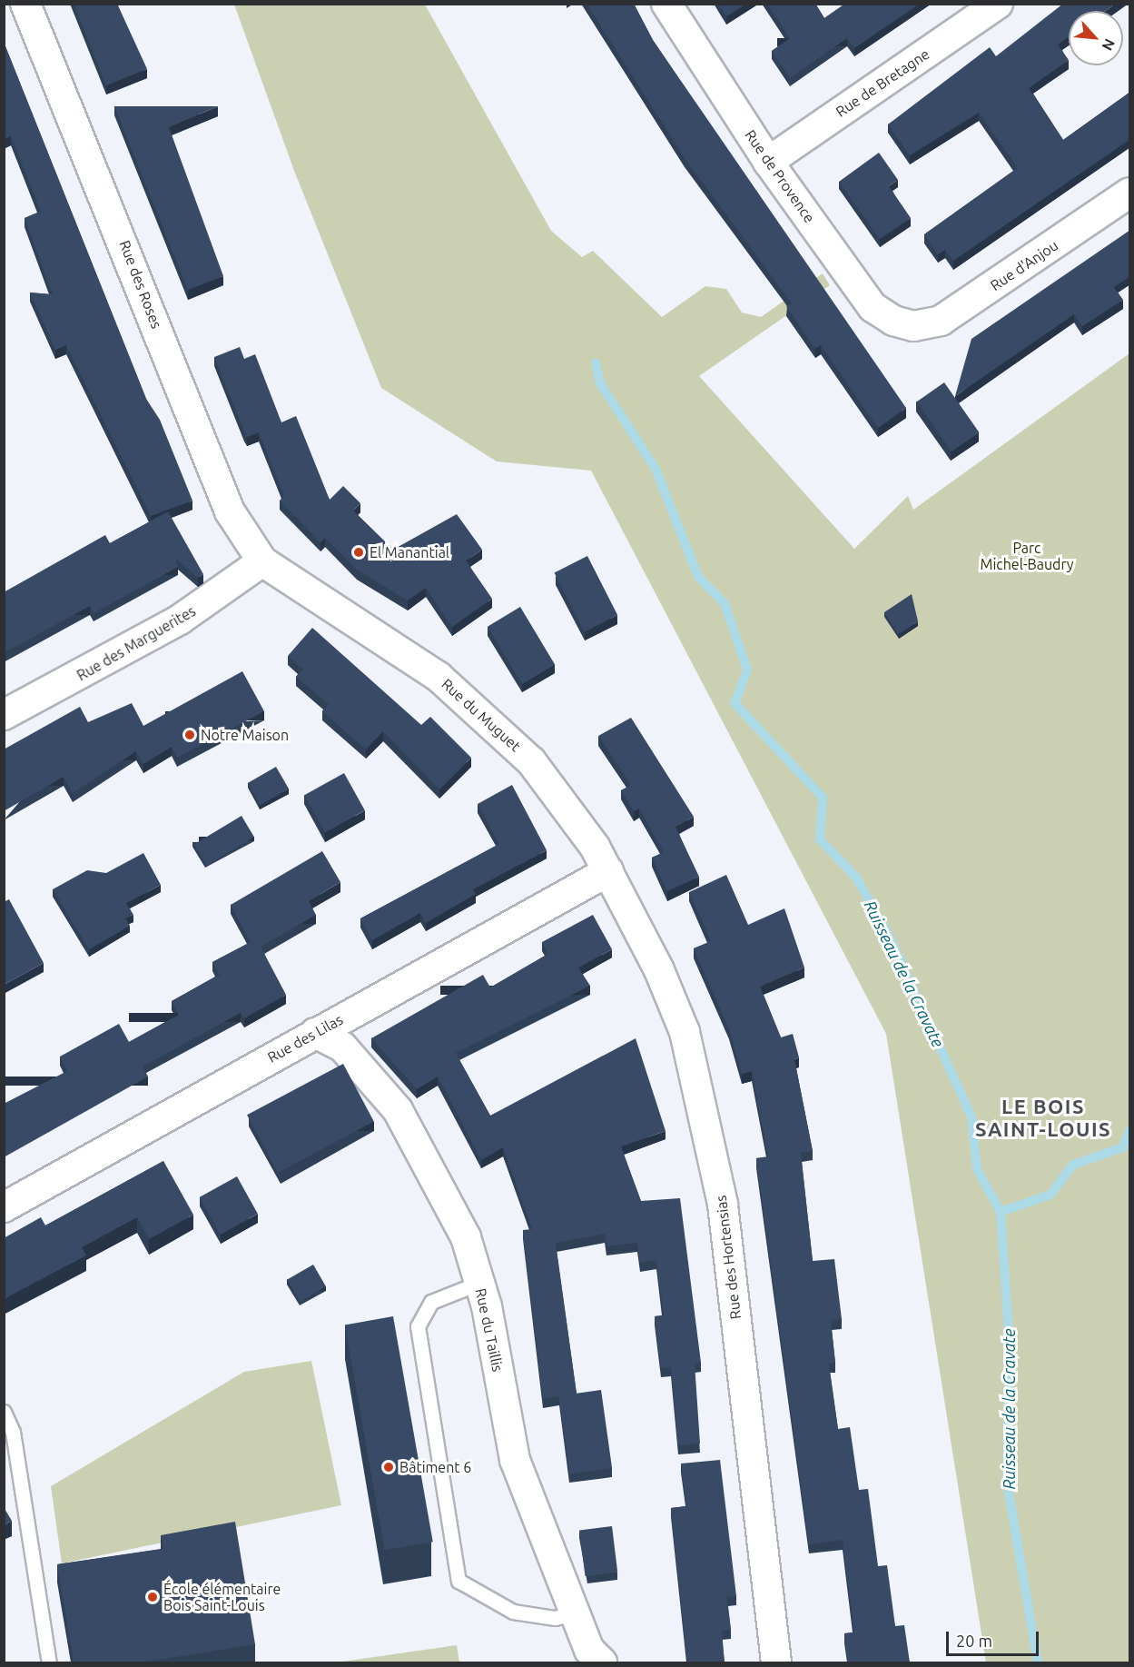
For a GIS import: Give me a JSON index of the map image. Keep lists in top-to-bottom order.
{
  "streets": {
    "street": [
      "Rue de Bretagne",
      "Rue de Provence",
      "Rue d'Anjou",
      "Rue des Roses",
      "Rue des Marguerites",
      "Rue du Muguet",
      "Rue des Lilas",
      "Rue des Hortensias",
      "Rue du Taillis"
    ]
  },
  "crossings": [
    ["Rue de Bretagne", "Rue de Provence"],
    ["Rue de Provence", "Rue d'Anjou"],
    ["Rue des Roses", "Rue des Marguerites"],
    ["Rue des Roses", "Rue du Muguet"],
    ["Rue des Marguerites", "Rue du Muguet"],
    ["Rue du Muguet", "Rue des Lilas"],
    ["Rue du Muguet", "Rue des Hortensias"],
    ["Rue des Lilas", "Rue des Hortensias"],
    ["Rue des Lilas", "Rue du Taillis"]
  ],
  "districts": ["LE BOIS SAINT-LOUIS"],
  "water": ["Ruisseau de la Cravate"],
  "parks": ["Parc Michel-Baudry"],
  "places": [
    "El Manantial",
    "Notre Maison",
    "Bâtiment 6",
    "École élémentaire Bois Saint-Louis"
  ],
  "scale_bar": "20 m",
  "north": "bottom right"
}
